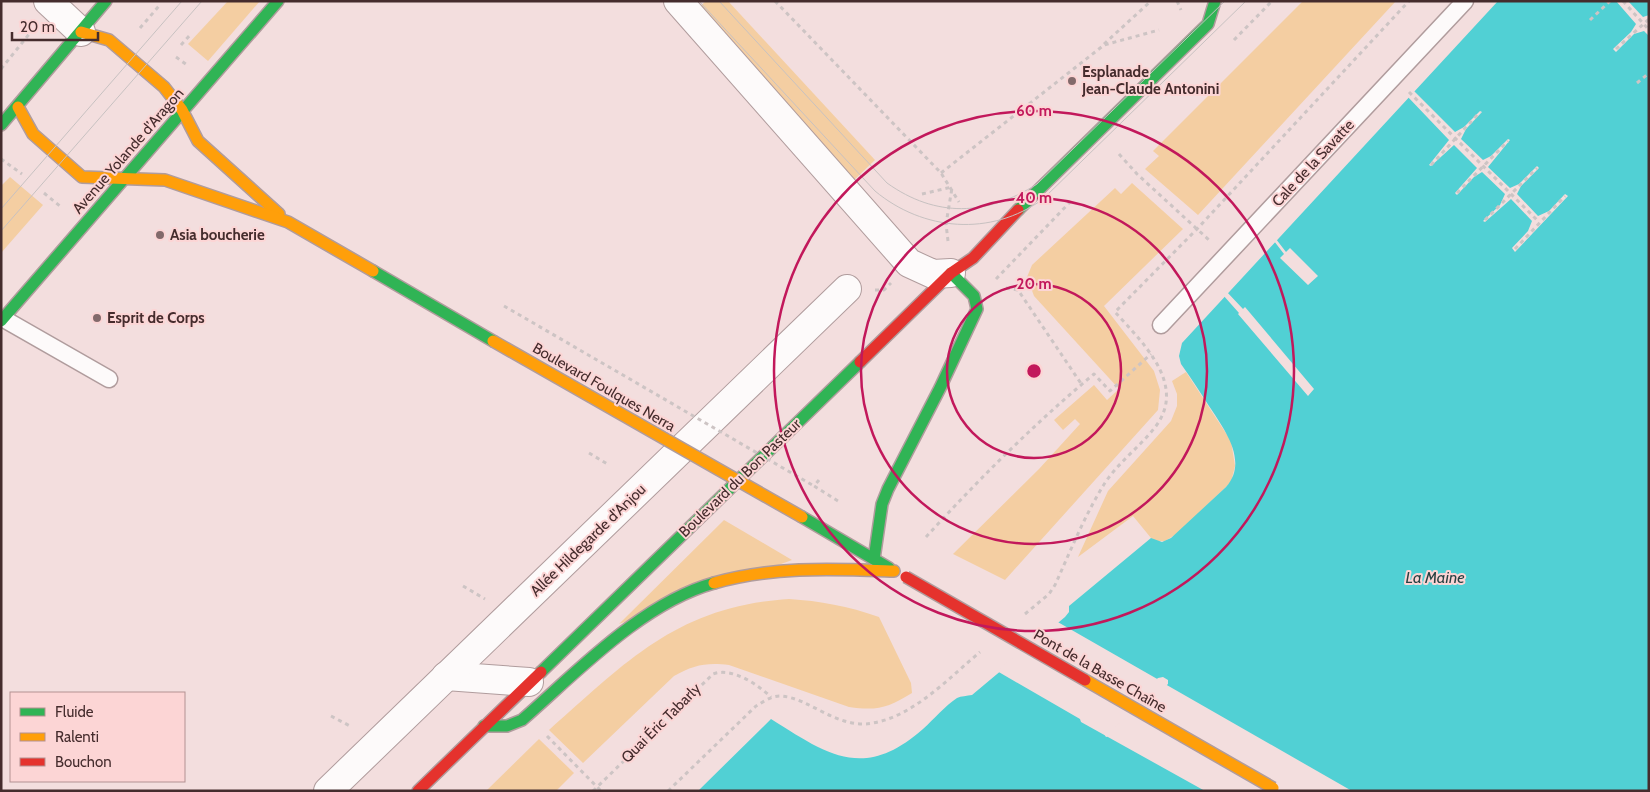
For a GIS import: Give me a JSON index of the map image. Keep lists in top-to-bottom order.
{
  "streets": {
    "main road": [
      "Avenue Yolande d’Aragon",
      "Boulevard Foulques Nerra",
      "Boulevard du Bon Pasteur",
      "Pont de la Basse Chaîne"
    ],
    "street": ["Allée Hildegarde d'Anjou"],
    "lane": ["Cale de la Savatte"],
    "path": ["Quai Éric Tabarly"]
  },
  "crossings": [
    ["Avenue Yolande d’Aragon", "Boulevard Foulques Nerra"],
    ["Boulevard Foulques Nerra", "Pont de la Basse Chaîne"]
  ],
  "water": ["La Maine"],
  "places": ["Esplanade Jean-Claude Antonini", "Asia boucherie", "Esprit de Corps"],
  "legend": ["Fluide", "Ralenti", "Bouchon"],
  "scale_bar": "20 m",
  "rings": ["60 m", "40 m", "20 m"]
}
